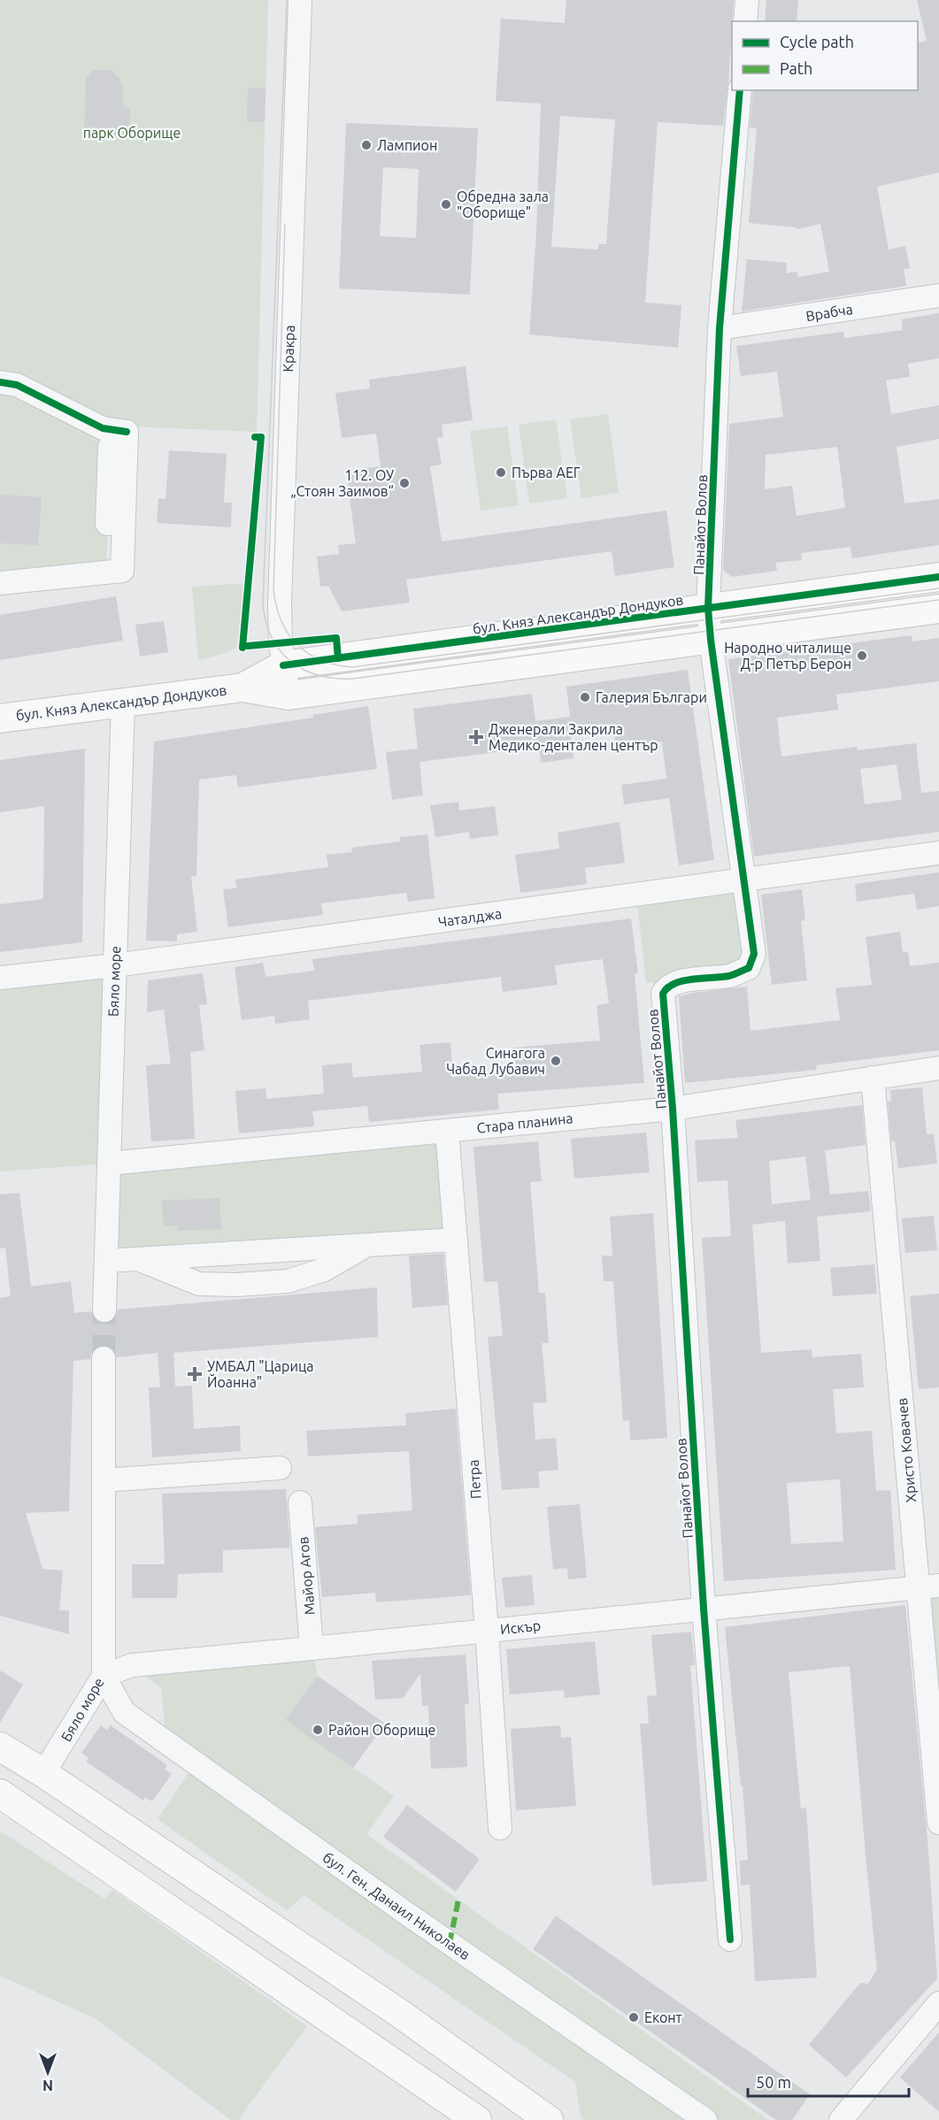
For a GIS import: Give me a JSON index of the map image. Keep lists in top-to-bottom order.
{
  "streets": {
    "main road": ["бул. Княз Александър Дондуков"],
    "street": [
      "Врабча",
      "Кракра",
      "Панайот Волов",
      "Чаталджа",
      "Бяло море",
      "Стара планина",
      "Христо Ковачев",
      "Петра",
      "Майор Агов",
      "Искър",
      "бул. Ген. Данаил Николаев"
    ]
  },
  "crossings": [
    ["Врабча", "Панайот Волов"],
    ["Кракра", "бул. Княз Александър Дондуков"],
    ["Панайот Волов", "бул. Княз Александър Дондуков"],
    ["Панайот Волов", "Чаталджа"],
    ["Панайот Волов", "Стара планина"],
    ["Панайот Волов", "Искър"],
    ["бул. Княз Александър Дондуков", "Бяло море"],
    ["Чаталджа", "Бяло море"],
    ["Бяло море", "Стара планина"],
    ["Бяло море", "Искър"],
    ["Бяло море", "бул. Ген. Данаил Николаев"],
    ["Стара планина", "Христо Ковачев"],
    ["Стара планина", "Петра"],
    ["Христо Ковачев", "Искър"],
    ["Петра", "Искър"],
    ["Майор Агов", "Искър"],
    ["Искър", "бул. Ген. Данаил Николаев"]
  ],
  "parks": ["парк Оборище"],
  "places": {
    "other": [
      "Лампион",
      "Обредна зала \"Оборище\"",
      "Първа АЕГ",
      "112. ОУ „Стоян Заимов“",
      "Народно читалище Д-р Петър Берон",
      "Галерия Българи",
      "Синагога Чабад Лубавич",
      "Район Оборище",
      "Еконт"
    ],
    "health": ["Дженерали Закрила Медико-дентален център", "УМБАЛ \"Царица Йоанна\""]
  },
  "legend": ["Cycle path", "Path"],
  "scale_bar": "50 m",
  "north": "bottom"
}
